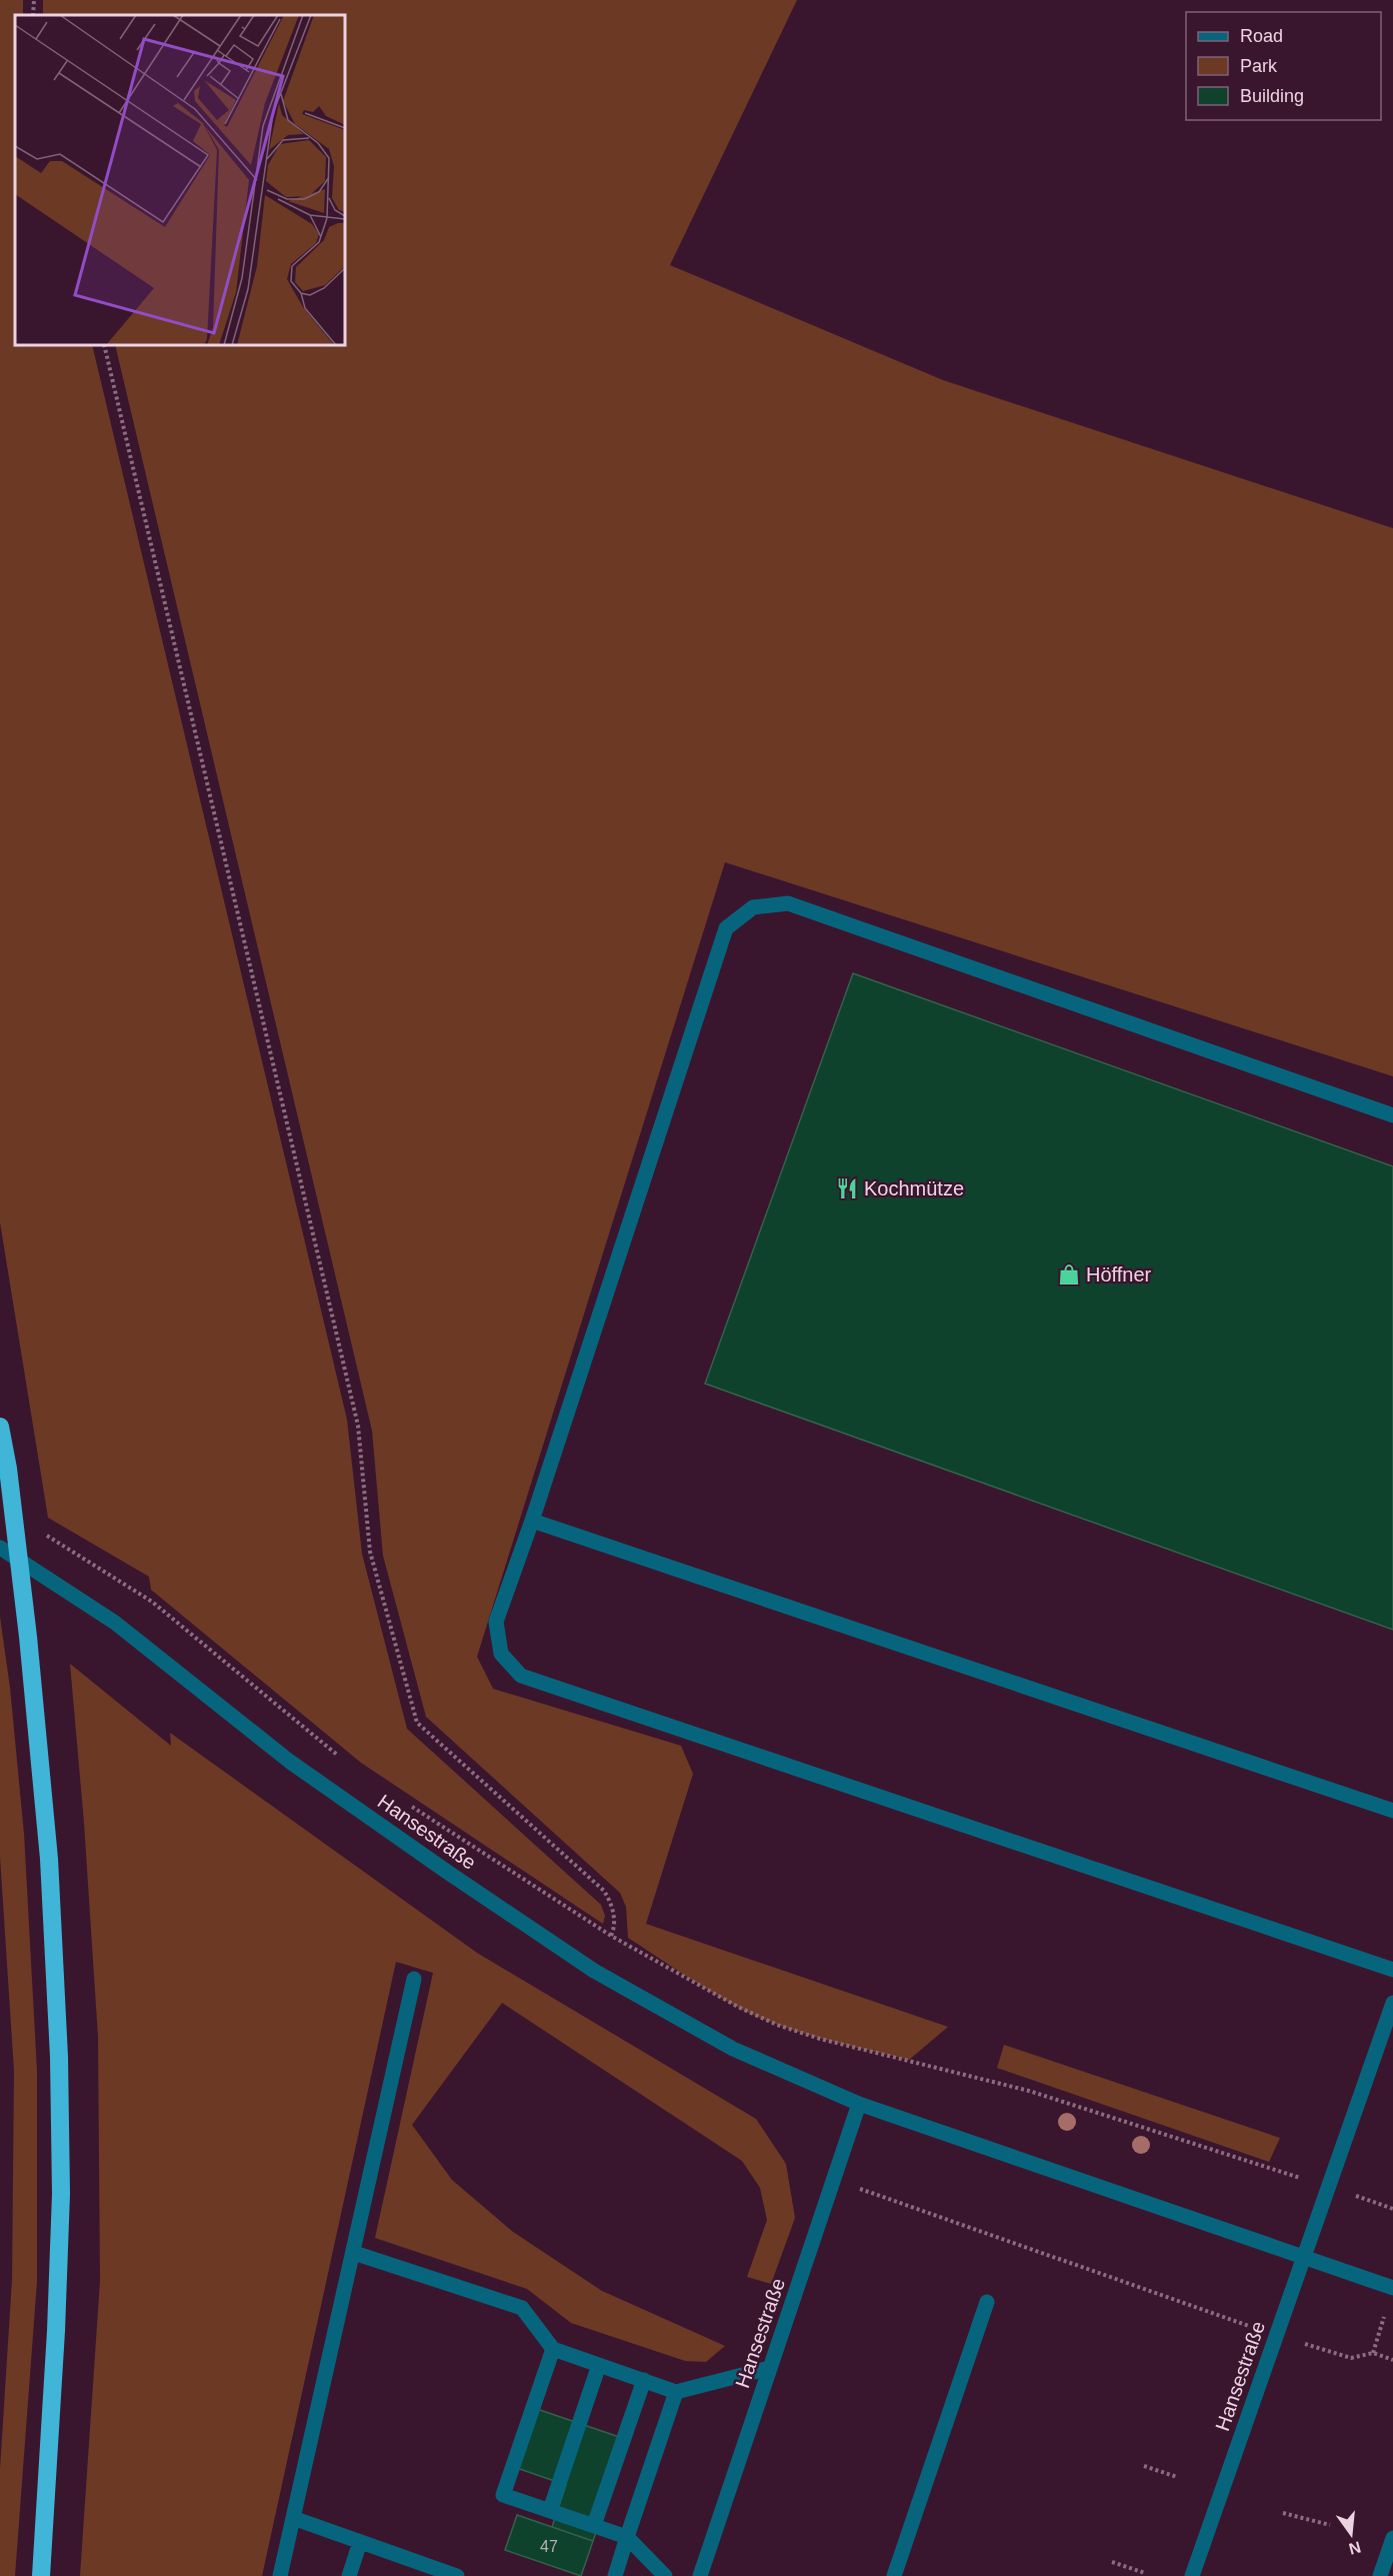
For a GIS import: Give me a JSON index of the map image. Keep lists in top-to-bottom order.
{
  "streets": {
    "street": ["Hansestraße"]
  },
  "places": {
    "restaurant": ["Kochmütze"],
    "shop": ["Höffner"]
  },
  "house_numbers": ["47"],
  "legend": ["Road", "Park", "Building"],
  "north": "bottom"
}
